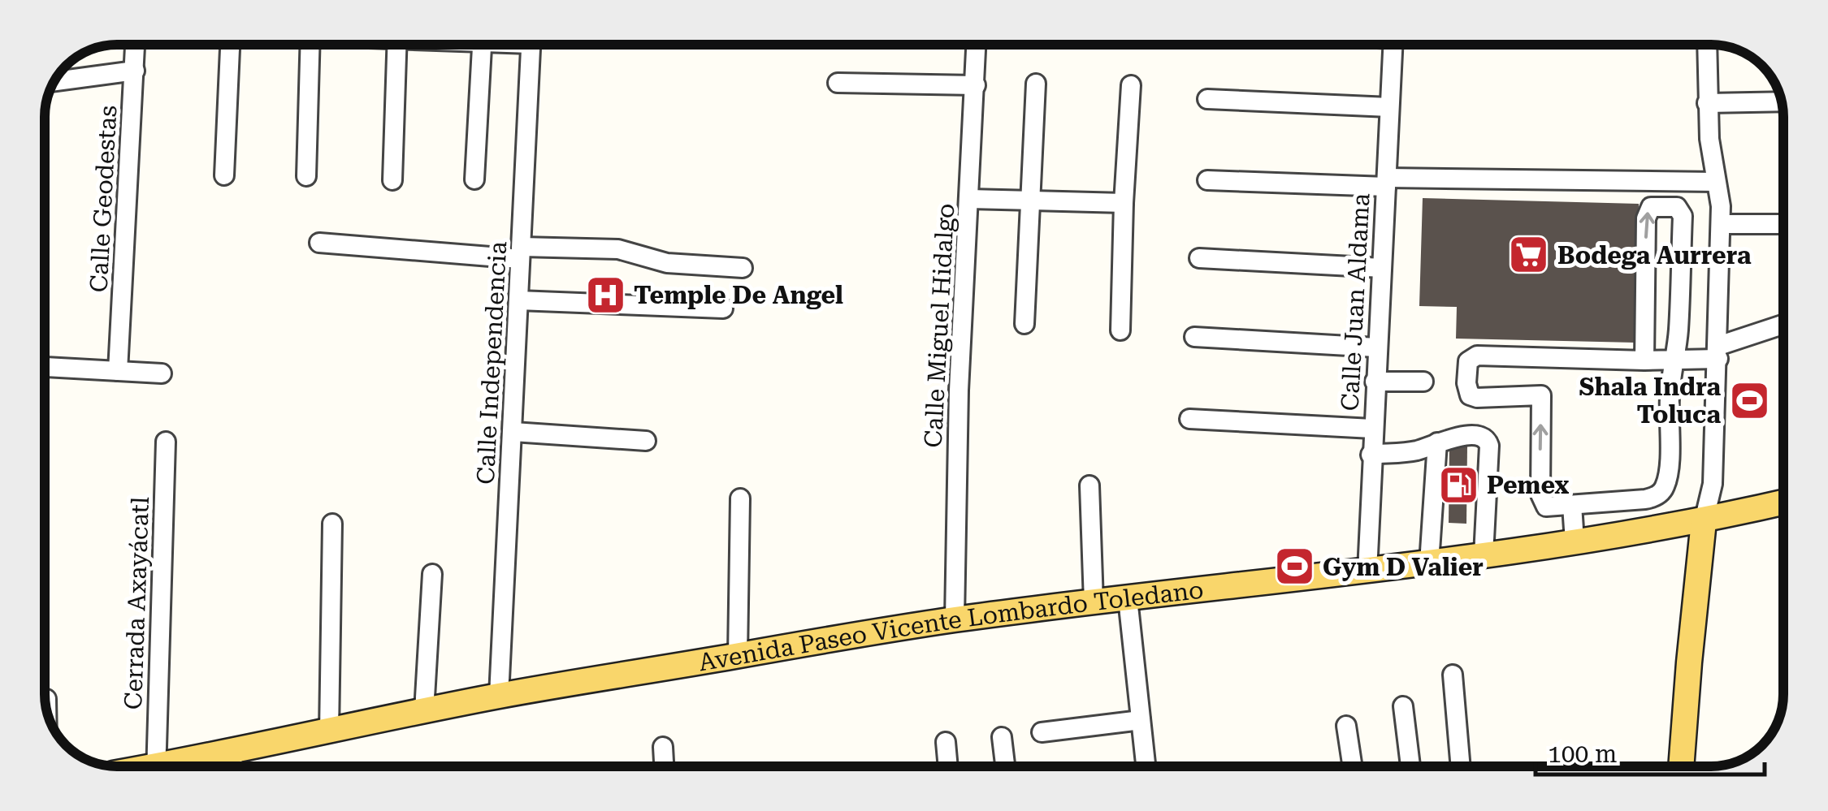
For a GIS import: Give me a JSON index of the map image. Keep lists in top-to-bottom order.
{
  "streets": {
    "main road": ["Avenida Paseo Vicente Lombardo Toledano"],
    "street": [
      "Calle Geodestas",
      "Calle Juan Aldama",
      "Calle Miguel Hidalgo",
      "Calle Independencia",
      "Cerrada Axayácatl"
    ]
  },
  "crossings": [
    ["Calle Juan Aldama", "Avenida Paseo Vicente Lombardo Toledano"],
    ["Calle Miguel Hidalgo", "Avenida Paseo Vicente Lombardo Toledano"],
    ["Calle Independencia", "Avenida Paseo Vicente Lombardo Toledano"]
  ],
  "places": {
    "supermarket": ["Bodega Aurrera"],
    "hospital": ["Temple De Angel"],
    "sports": ["Shala Indra Toluca", "Gym D Valier"],
    "fuel station": ["Pemex"]
  },
  "scale_bar": "100 m"
}
